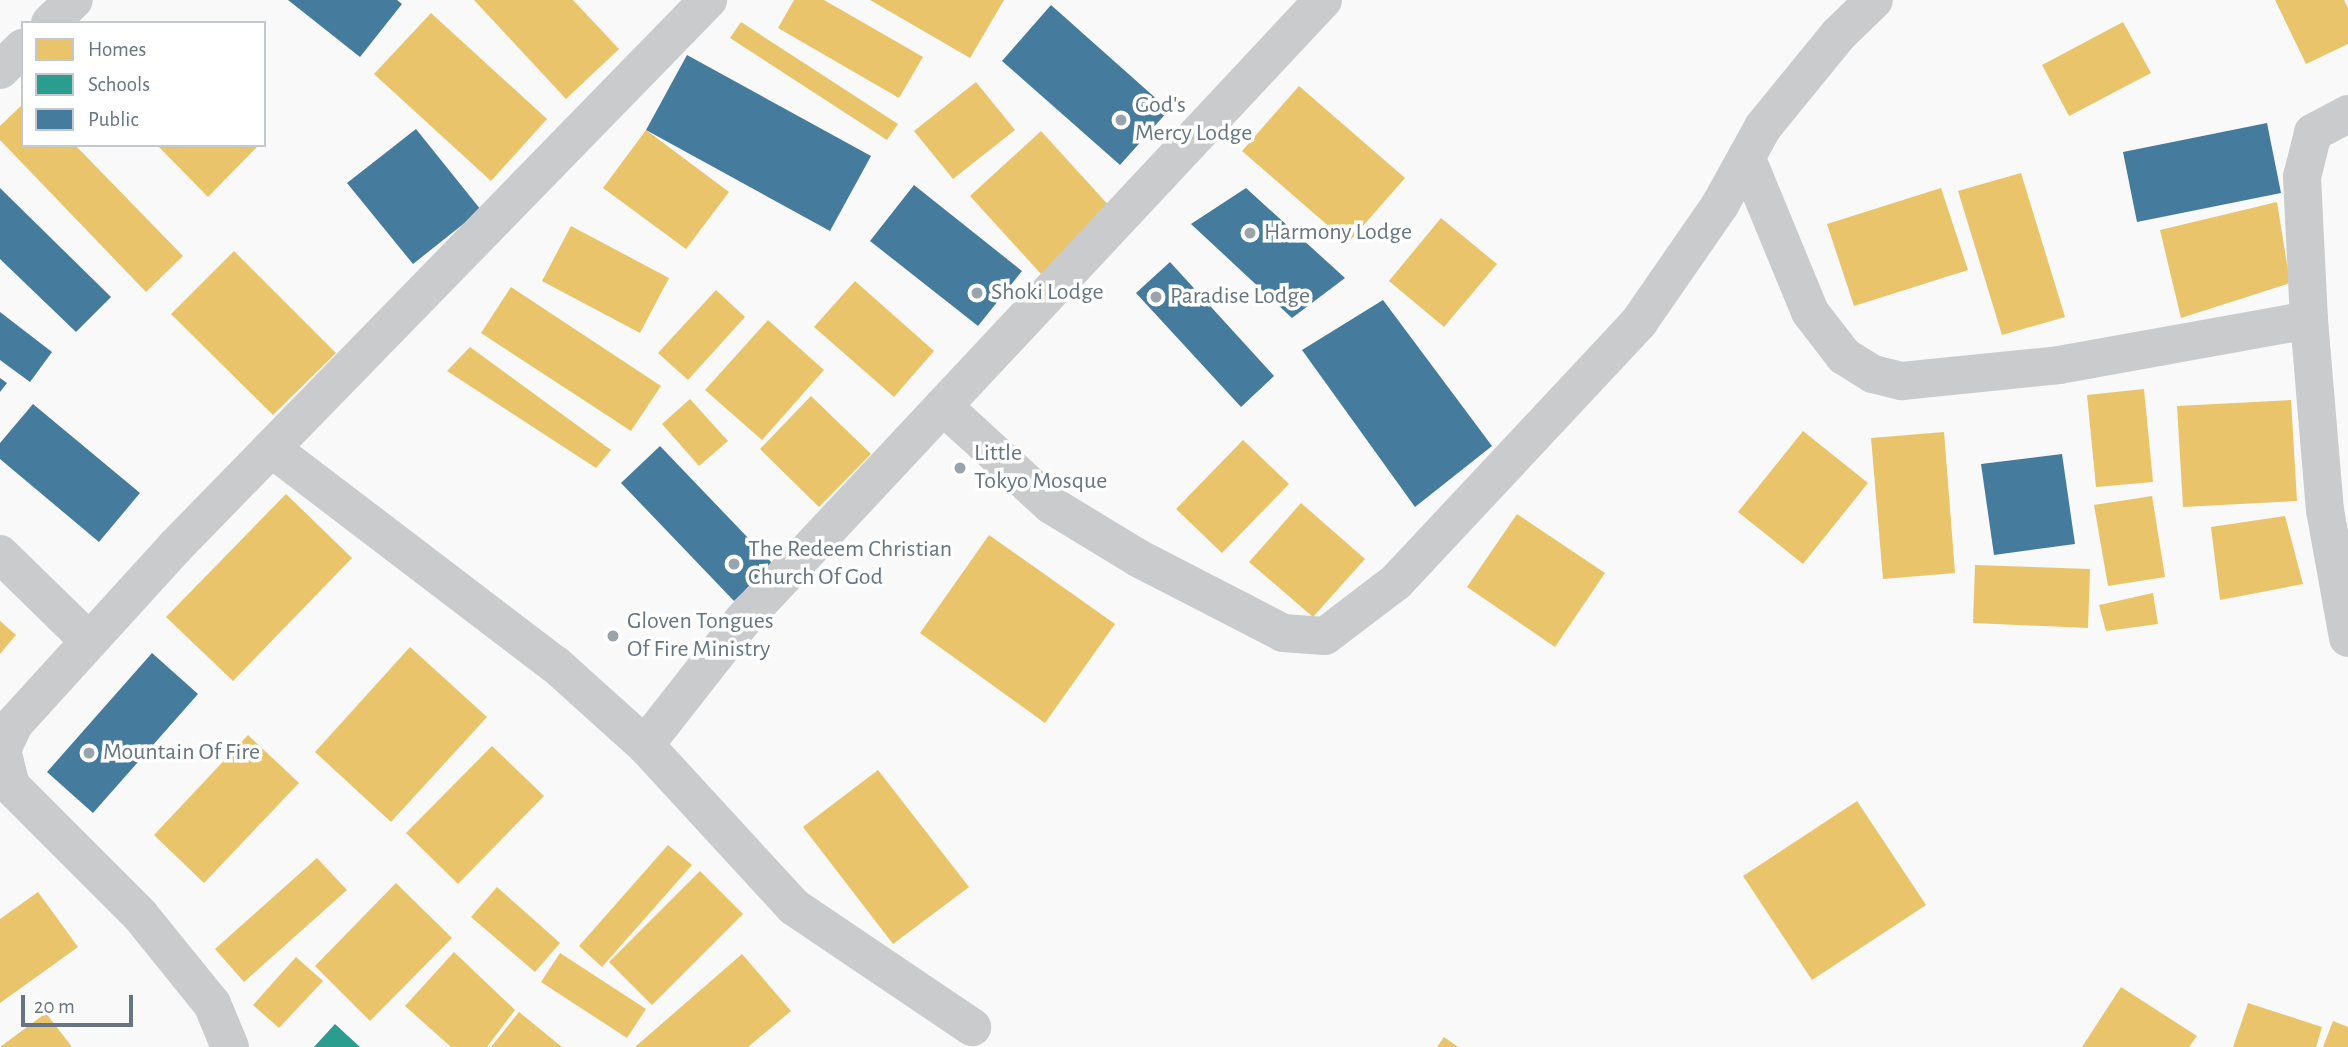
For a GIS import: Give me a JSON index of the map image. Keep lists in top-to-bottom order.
{
  "places": [
    "God's Mercy Lodge",
    "Harmony Lodge",
    "Shoki Lodge",
    "Paradise Lodge",
    "Little Tokyo Mosque",
    "The Redeem Christian Church Of God",
    "Gloven Tongues Of Fire Ministry",
    "Mountain Of Fire"
  ],
  "legend": ["Homes", "Schools", "Public"],
  "scale_bar": "20 m"
}
